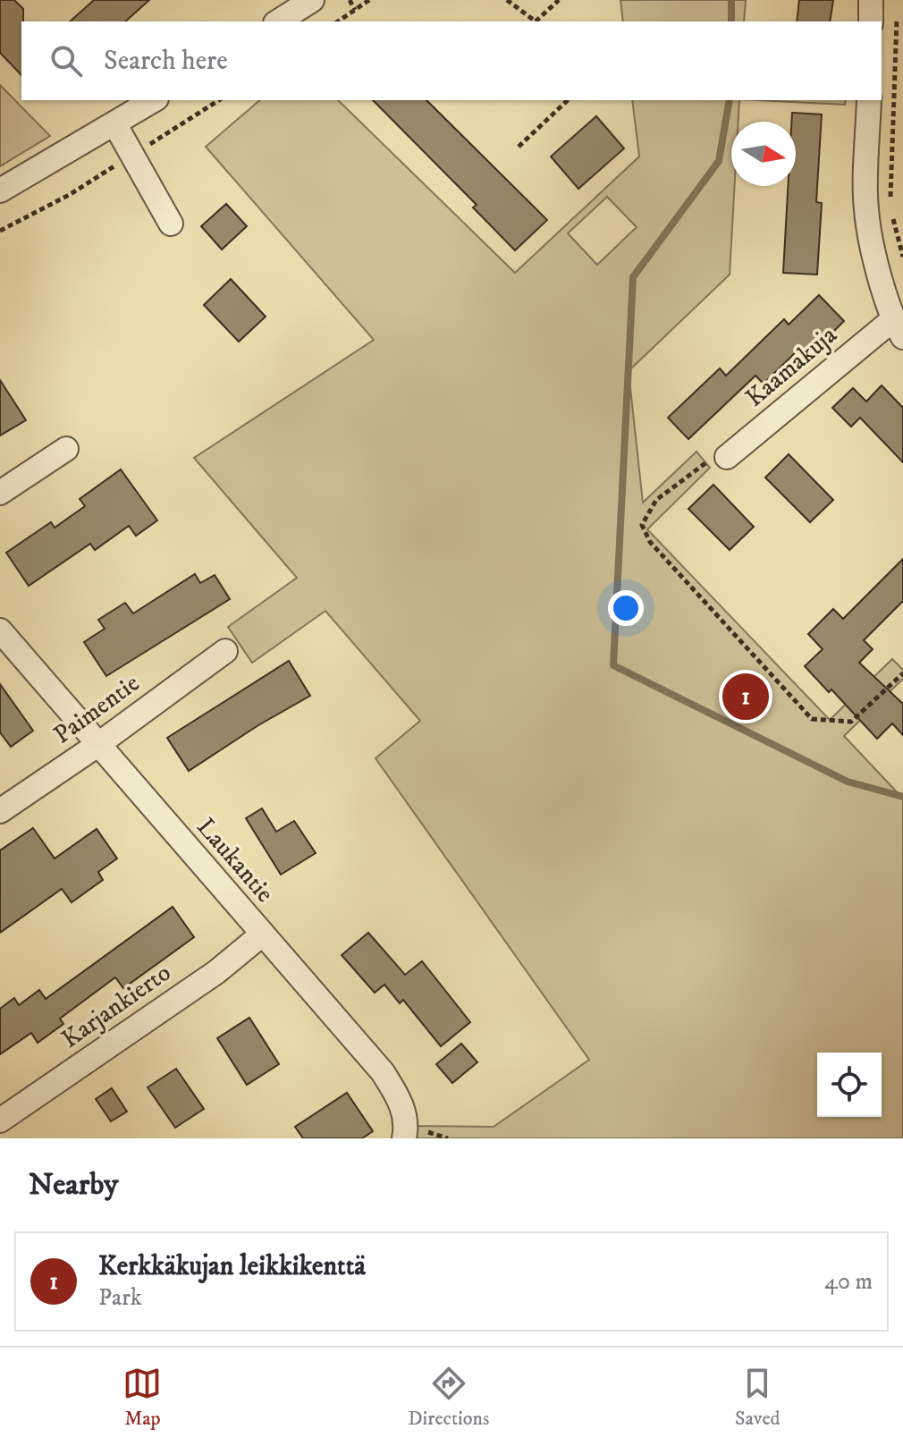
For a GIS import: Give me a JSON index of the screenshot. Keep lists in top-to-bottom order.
{
  "streets": {
    "street": [
      "Kaamakuja",
      "Paimentie",
      "Laukantie",
      "Karjankierto"
    ]
  },
  "crossings": [
    ["Paimentie", "Laukantie"],
    ["Laukantie", "Karjankierto"]
  ],
  "north": "right",
  "page": {
    "search": "Search here",
    "pins": "1",
    "heading": "Nearby",
    "list": [
      {
        "mark": "1",
        "name": "Kerkkäkujan leikkikenttä",
        "note": "Park",
        "value": "40 m"
      }
    ],
    "nav": ["Map", "Directions", "Saved"]
  }
}
